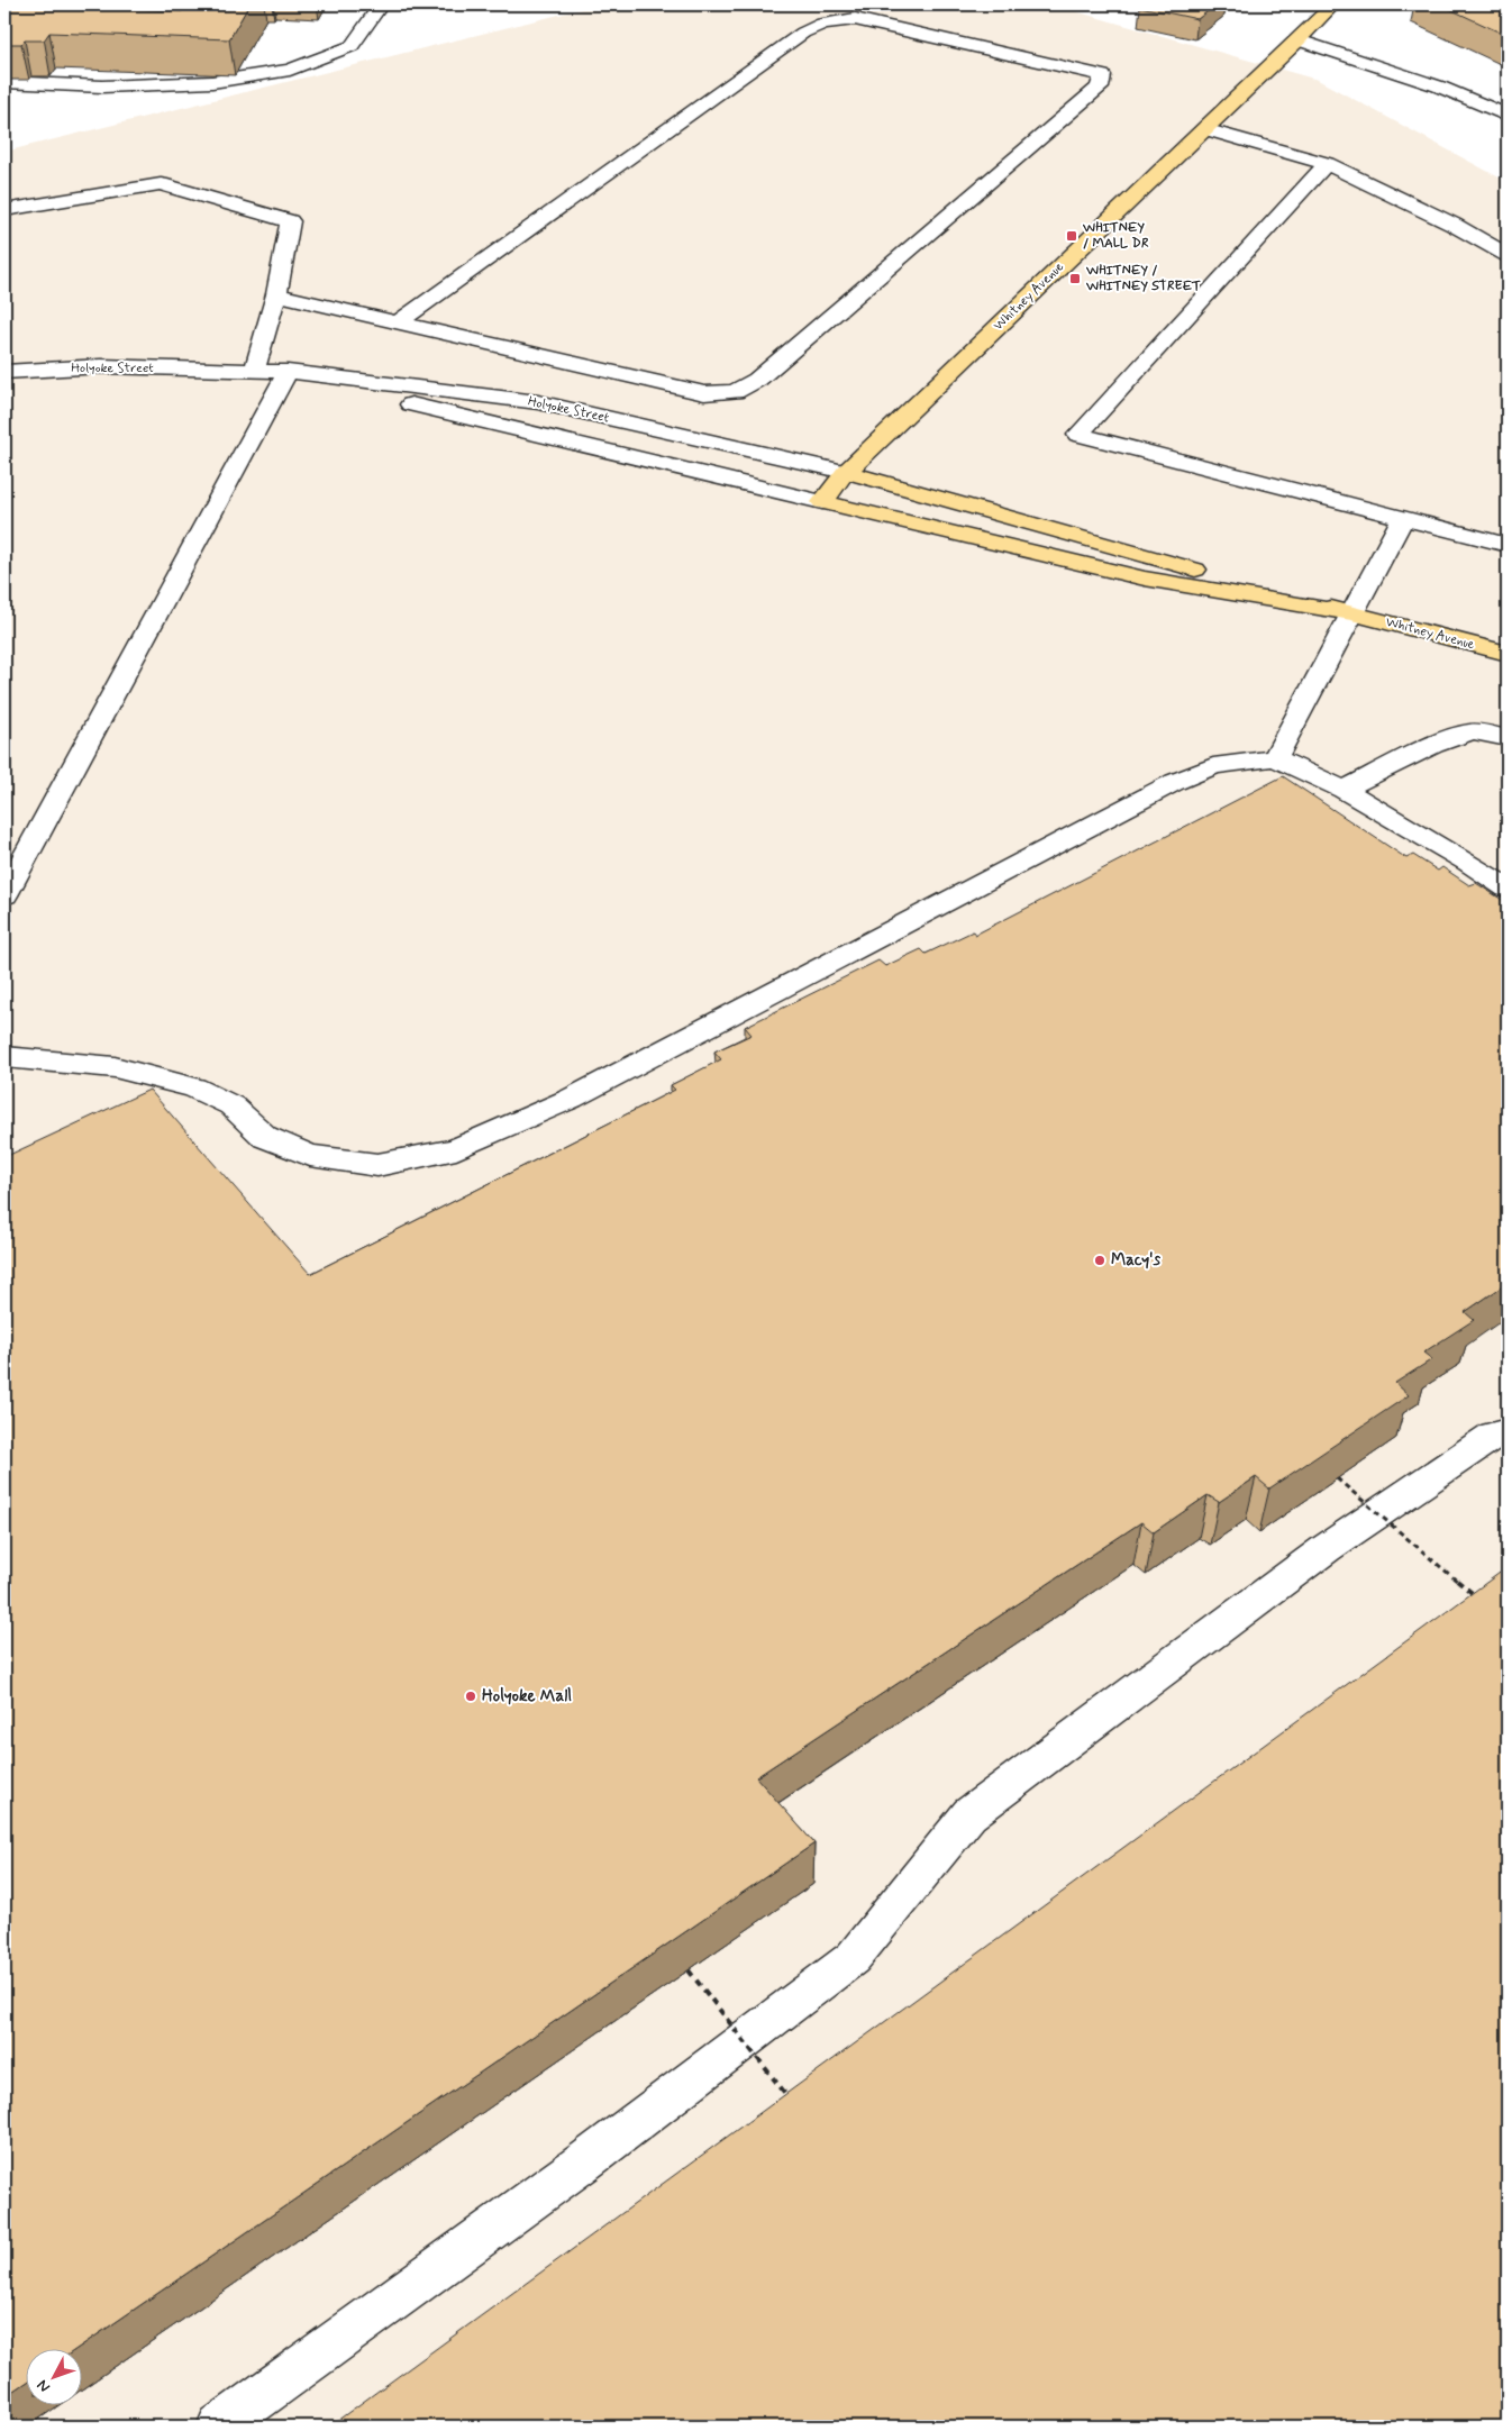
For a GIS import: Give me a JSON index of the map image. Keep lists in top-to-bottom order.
{
  "streets": {
    "main road": ["Whitney Avenue"],
    "street": ["Holyoke Street"]
  },
  "crossings": [
    ["Whitney Avenue", "Holyoke Street"]
  ],
  "places": {
    "transit": ["WHITNEY / MALL DR", "WHITNEY / WHITNEY STREET"],
    "other": ["Macy's", "Holyoke Mall"]
  },
  "north": "bottom left"
}
